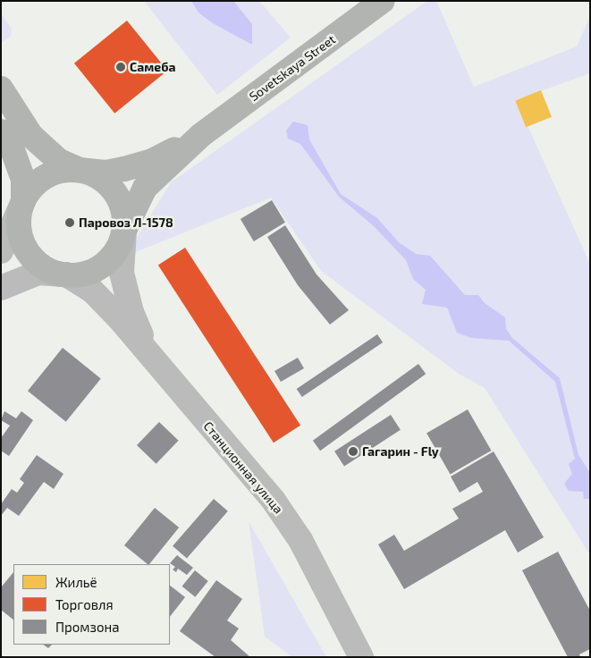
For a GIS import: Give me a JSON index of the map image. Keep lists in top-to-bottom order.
{
  "streets": {
    "main road": ["Sovetskaya Street"],
    "street": ["Станционная улица"]
  },
  "crossings": [
    ["Sovetskaya Street", "Станционная улица"]
  ],
  "places": ["Самеба", "Паровоз Л-1578", "Гагарин - Fly"],
  "legend": ["Жильё", "Торговля", "Промзона"]
}
